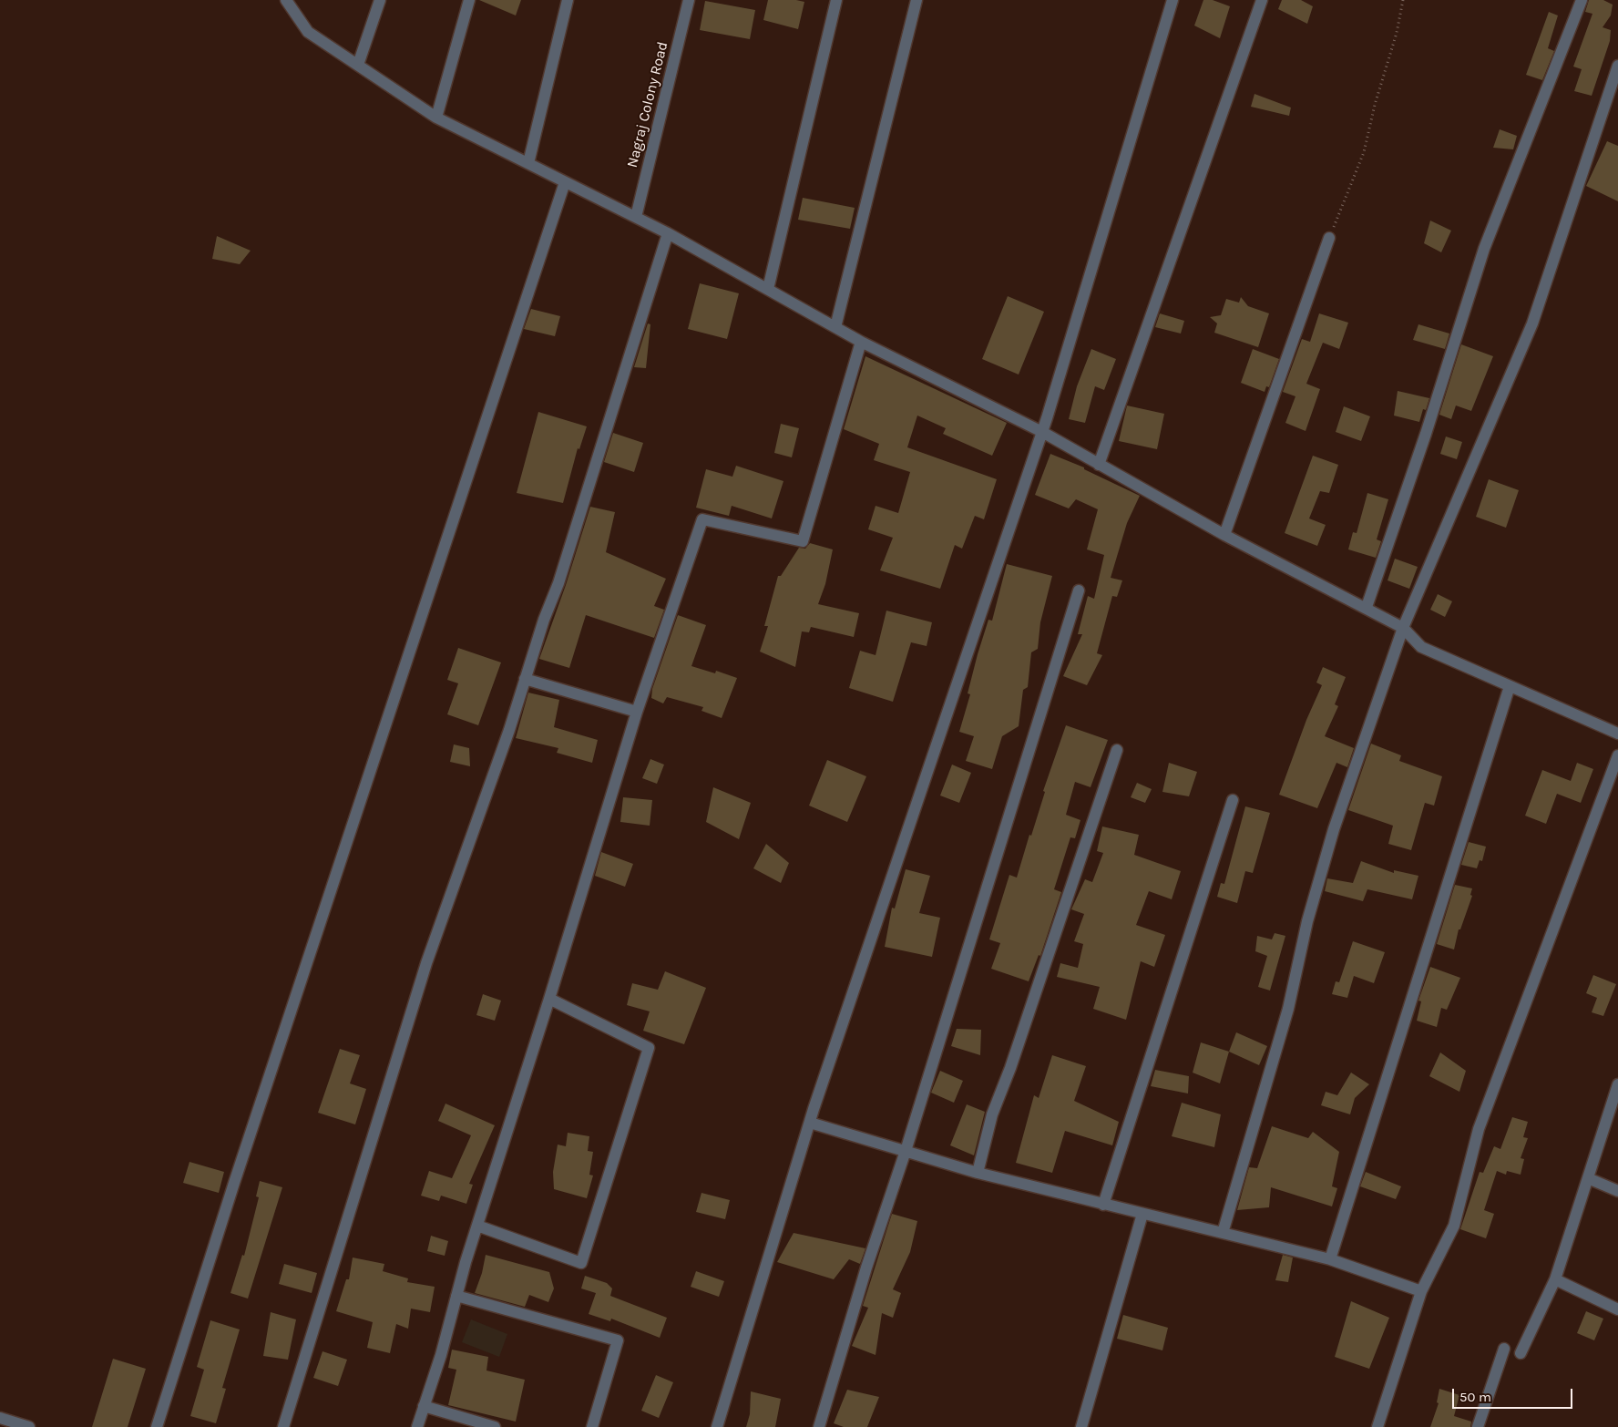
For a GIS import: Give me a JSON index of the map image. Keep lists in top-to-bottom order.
{
  "streets": {
    "street": ["Nagraj Colony Road"]
  },
  "scale_bar": "50 m"
}
